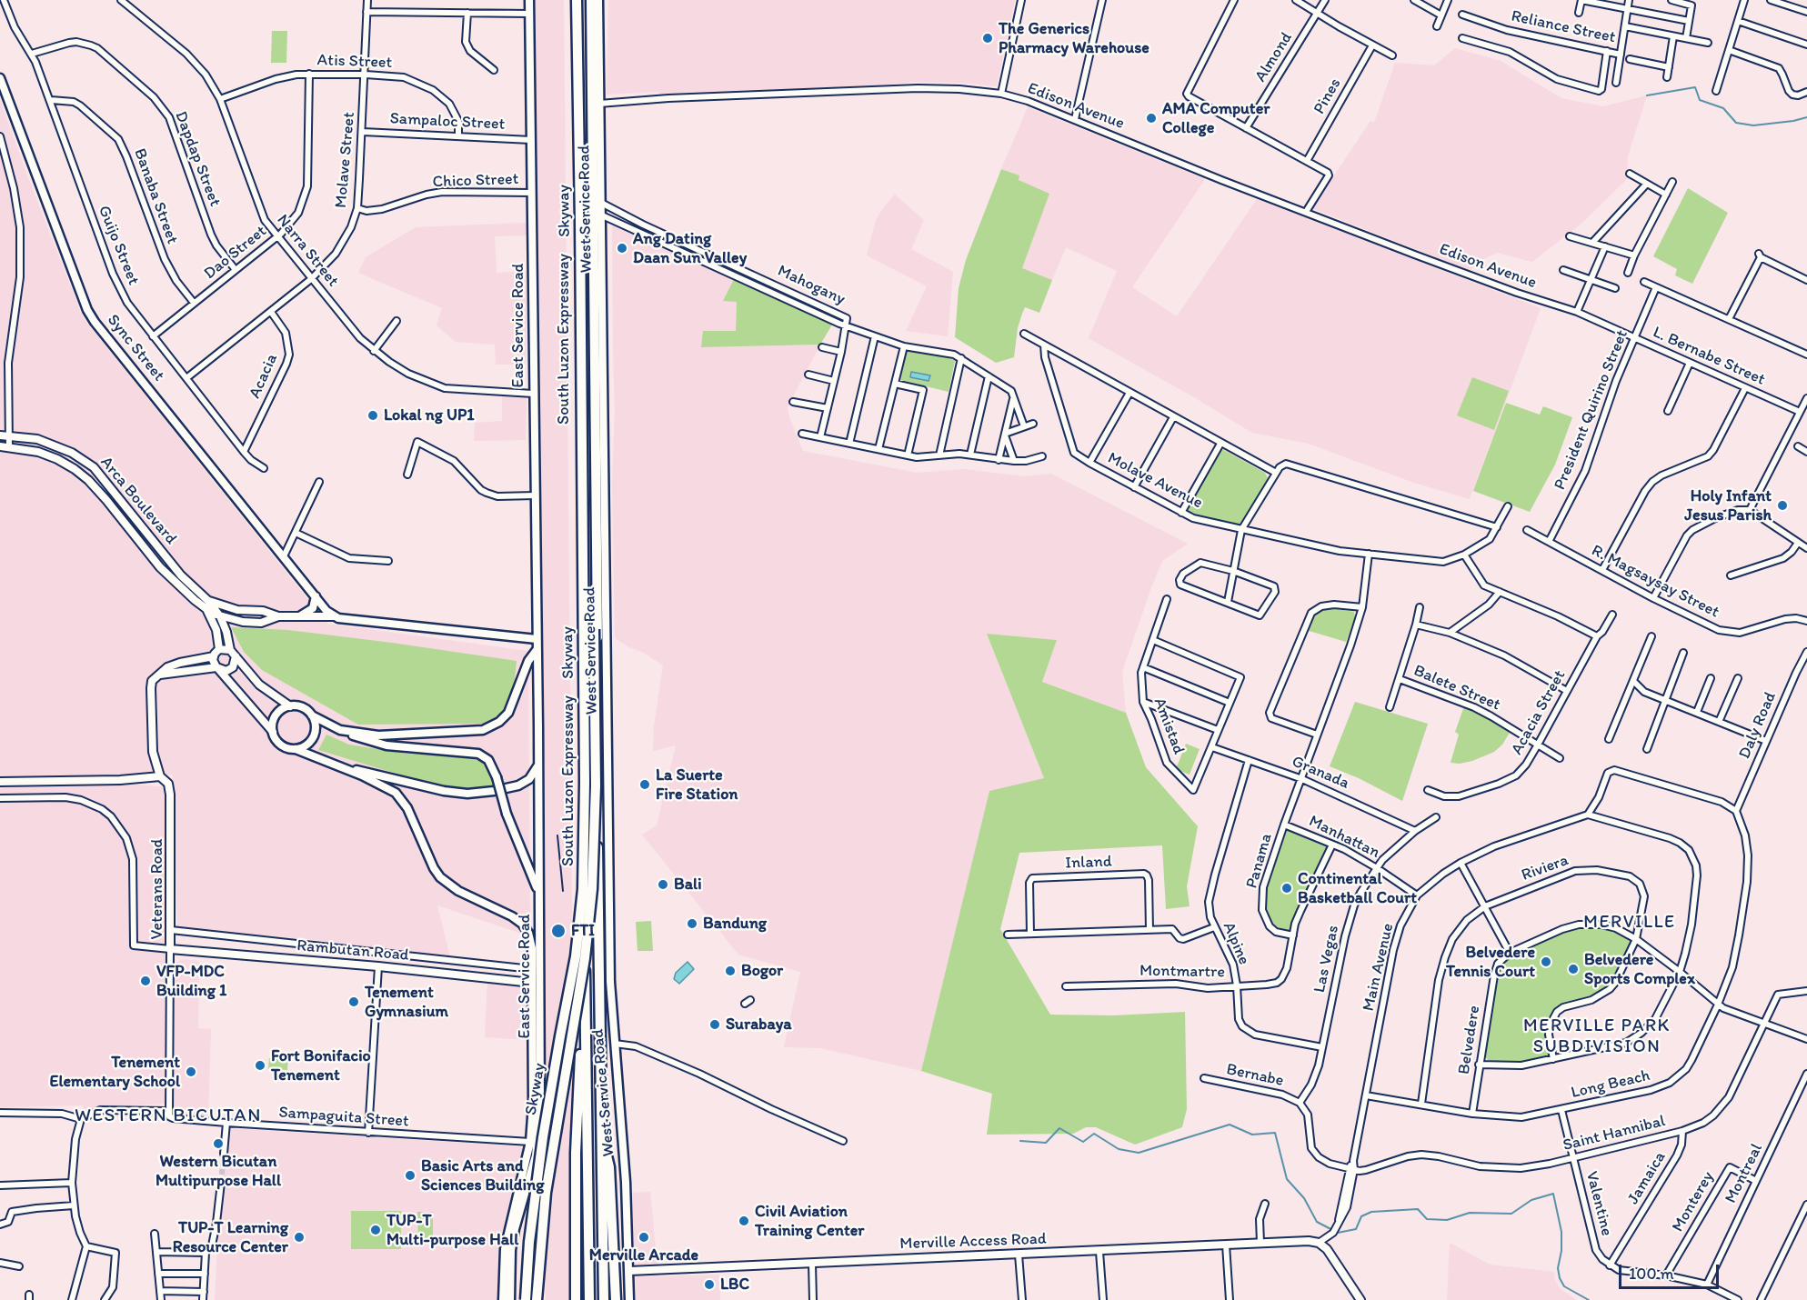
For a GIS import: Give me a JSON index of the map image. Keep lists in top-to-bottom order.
{
  "streets": {
    "highway": ["Skyway", "South Luzon Expressway"],
    "main road": [
      "West Service Road",
      "East Service Road",
      "Sync Street",
      "Arca Boulevard"
    ],
    "street": [
      "Reliance Street",
      "Almond",
      "Atis Street",
      "Pines",
      "Edison Avenue",
      "Sampaloc Street",
      "Dapdap Street",
      "Molave Street",
      "Chico Street",
      "Banaba Street",
      "Guijo Street",
      "Narra Street",
      "Dao Street",
      "Mahogany",
      "L. Bernabe Street",
      "Acacia",
      "President Quirino Street",
      "Molave Avenue",
      "R. Magsaysay Street",
      "Balete Street",
      "Acacia Street",
      "Daly Road",
      "Amistad",
      "Granada",
      "Manhattan",
      "Panama",
      "Inland",
      "Riviera",
      "Veterans Road",
      "Alpine",
      "Rambutan Road",
      "Las Vegas",
      "Main Avenue",
      "Montmartre",
      "Belvedere",
      "Bernabe",
      "Long Beach",
      "Sampaguita Street",
      "Saint Hannibal",
      "Montreal",
      "Jamaica",
      "Monterey",
      "Valentine",
      "Merville Access Road"
    ]
  },
  "crossings": [
    ["Atis Street", "Sampaloc Street"],
    ["Atis Street", "Molave Street"],
    ["Atis Street", "Narra Street"],
    ["Atis Street", "Dao Street"],
    ["Edison Avenue", "West Service Road"],
    ["Edison Avenue", "L. Bernabe Street"],
    ["Sampaloc Street", "Molave Street"],
    ["Sampaloc Street", "East Service Road"],
    ["Dapdap Street", "Guijo Street"],
    ["Dapdap Street", "Dao Street"],
    ["Molave Street", "Chico Street"],
    ["Molave Street", "Guijo Street"],
    ["Molave Street", "Narra Street"],
    ["Molave Street", "Acacia"],
    ["Chico Street", "East Service Road"],
    ["Banaba Street", "Guijo Street"],
    ["Banaba Street", "Dao Street"],
    ["West Service Road", "Mahogany"],
    ["West Service Road", "Merville Access Road"],
    ["Skyway", "South Luzon Expressway"],
    ["Guijo Street", "Dao Street"],
    ["Guijo Street", "Acacia"],
    ["Narra Street", "Dao Street"],
    ["Narra Street", "East Service Road"],
    ["East Service Road", "Arca Boulevard"],
    ["East Service Road", "Rambutan Road"],
    ["East Service Road", "Sampaguita Street"],
    ["Sync Street", "Arca Boulevard"],
    ["L. Bernabe Street", "President Quirino Street"],
    ["President Quirino Street", "R. Magsaysay Street"],
    ["Balete Street", "Acacia Street"],
    ["Daly Road", "Long Beach"],
    ["Amistad", "Granada"],
    ["Granada", "Panama"],
    ["Granada", "Alpine"],
    ["Granada", "Las Vegas"],
    ["Manhattan", "Panama"],
    ["Manhattan", "Las Vegas"],
    ["Manhattan", "Main Avenue"],
    ["Manhattan", "Montmartre"],
    ["Panama", "Montmartre"],
    ["Riviera", "Long Beach"],
    ["Veterans Road", "Rambutan Road"],
    ["Veterans Road", "Sampaguita Street"],
    ["Alpine", "Las Vegas"],
    ["Alpine", "Montmartre"],
    ["Las Vegas", "Bernabe"],
    ["Main Avenue", "Bernabe"],
    ["Main Avenue", "Long Beach"],
    ["Main Avenue", "Saint Hannibal"],
    ["Main Avenue", "Merville Access Road"],
    ["Belvedere", "Long Beach"],
    ["Bernabe", "Saint Hannibal"],
    ["Long Beach", "Valentine"],
    ["Saint Hannibal", "Jamaica"],
    ["Saint Hannibal", "Valentine"],
    ["Montreal", "Monterey"],
    ["Jamaica", "Valentine"]
  ],
  "districts": ["MERVILLE", "MERVILLE PARK SUBDIVISION", "WESTERN BICUTAN"],
  "places": [
    "The Generics Pharmacy Warehouse",
    "AMA Computer College",
    "Ang Dating Daan Sun Valley",
    "Lokal ng UP1",
    "Holy Infant Jesus Parish",
    "La Suerte Fire Station",
    "Bali",
    "Continental Basketball Court",
    "Bandung",
    "FTI",
    "Belvedere Tennis Court",
    "Belvedere Sports Complex",
    "Bogor",
    "VFP-MDC Building 1",
    "Tenement Gymnasium",
    "Surabaya",
    "Fort Bonifacio Tenement",
    "Tenement Elementary School",
    "Western Bicutan Multipurpose Hall",
    "Basic Arts and Sciences Building",
    "Civil Aviation Training Center",
    "TUP-T Multi-purpose Hall",
    "TUP-T Learning Resource Center",
    "Merville Arcade",
    "LBC"
  ],
  "scale_bar": "100 m"
}
